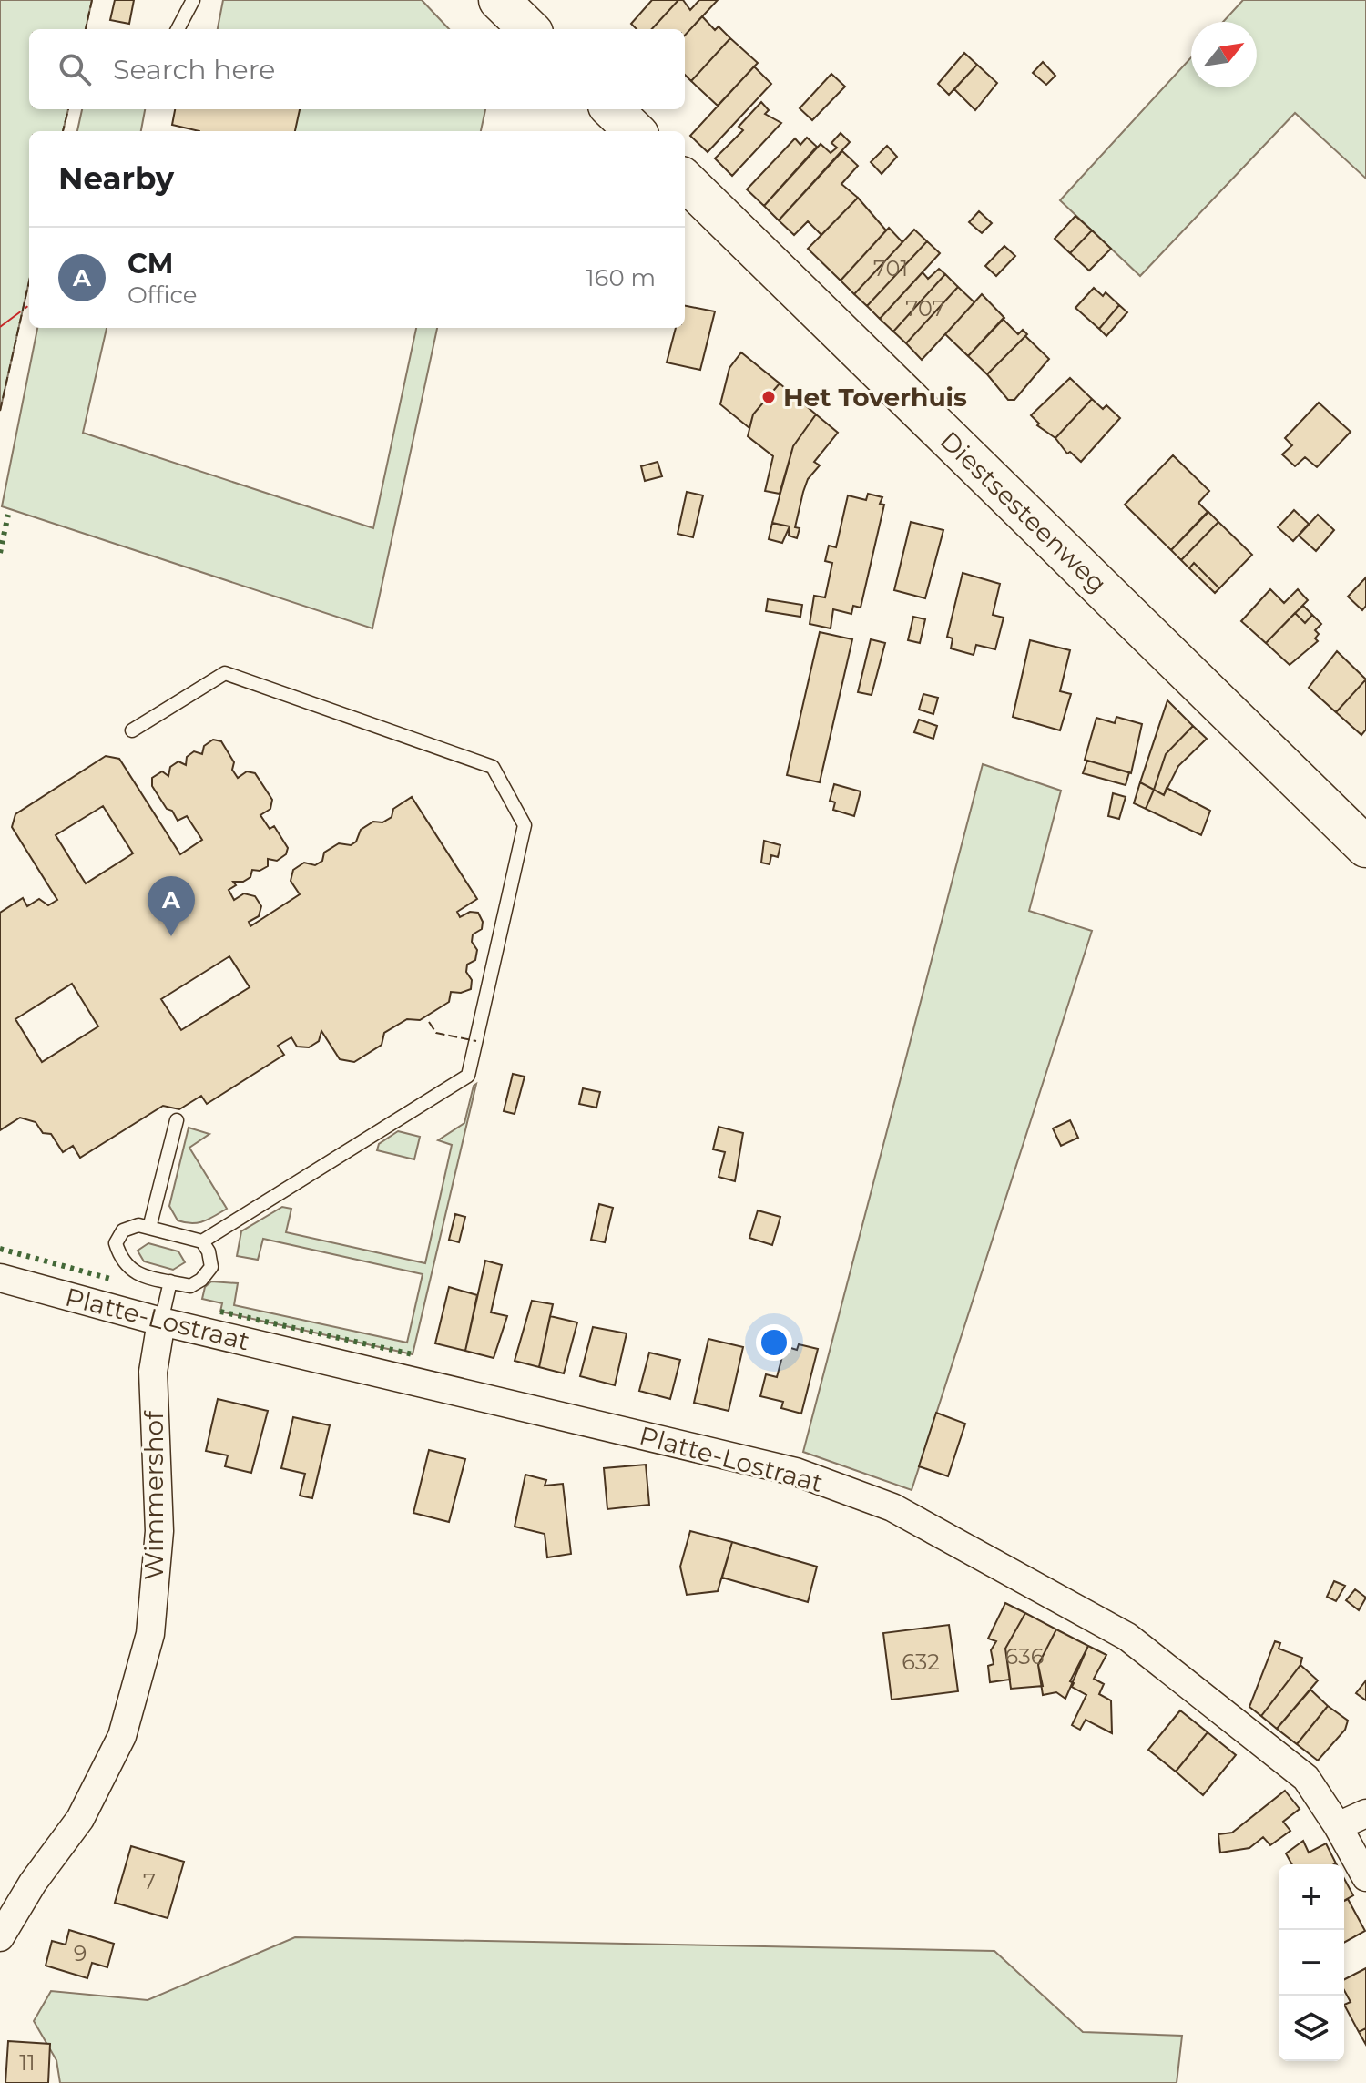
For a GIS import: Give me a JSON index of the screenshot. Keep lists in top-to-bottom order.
{
  "streets": {
    "main road": ["Diestsesteenweg"],
    "street": ["Platte-Lostraat", "Wimmershof"]
  },
  "crossings": [
    ["Platte-Lostraat", "Wimmershof"]
  ],
  "places": ["Het Toverhuis"],
  "house_numbers": [
    "701",
    "707",
    "636",
    "632",
    "7",
    "9",
    "11"
  ],
  "north": "top right",
  "page": {
    "search": "Search here",
    "heading": "Nearby",
    "list": [
      {
        "mark": "A",
        "name": "CM",
        "note": "Office",
        "value": "160 m"
      }
    ],
    "pins": "A",
    "map_buttons": ["+", "−"]
  }
}
